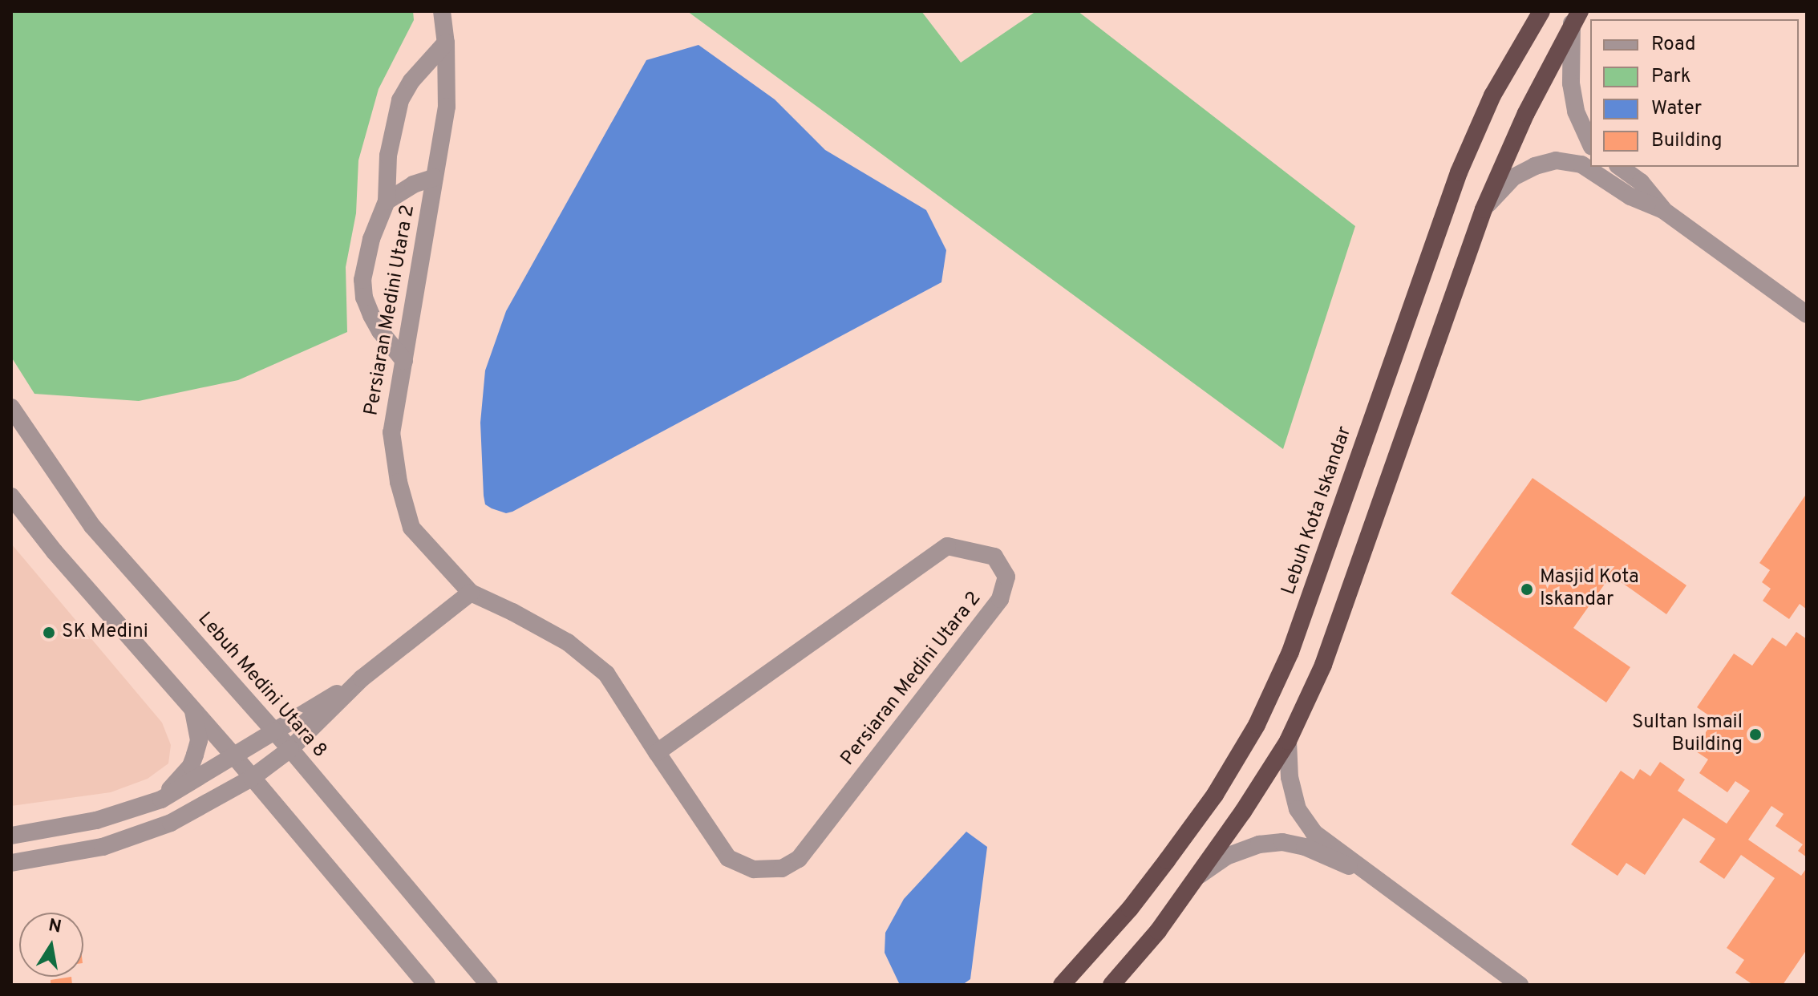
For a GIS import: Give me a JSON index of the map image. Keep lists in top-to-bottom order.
{
  "streets": {
    "highway": ["Lebuh Kota Iskandar"],
    "street": ["Persiaran Medini Utara 2", "Lebuh Medini Utara 8"]
  },
  "places": ["Masjid Kota Iskandar", "SK Medini", "Sultan Ismail Building"],
  "legend": [
    "Road",
    "Park",
    "Water",
    "Building"
  ],
  "north": "top"
}
